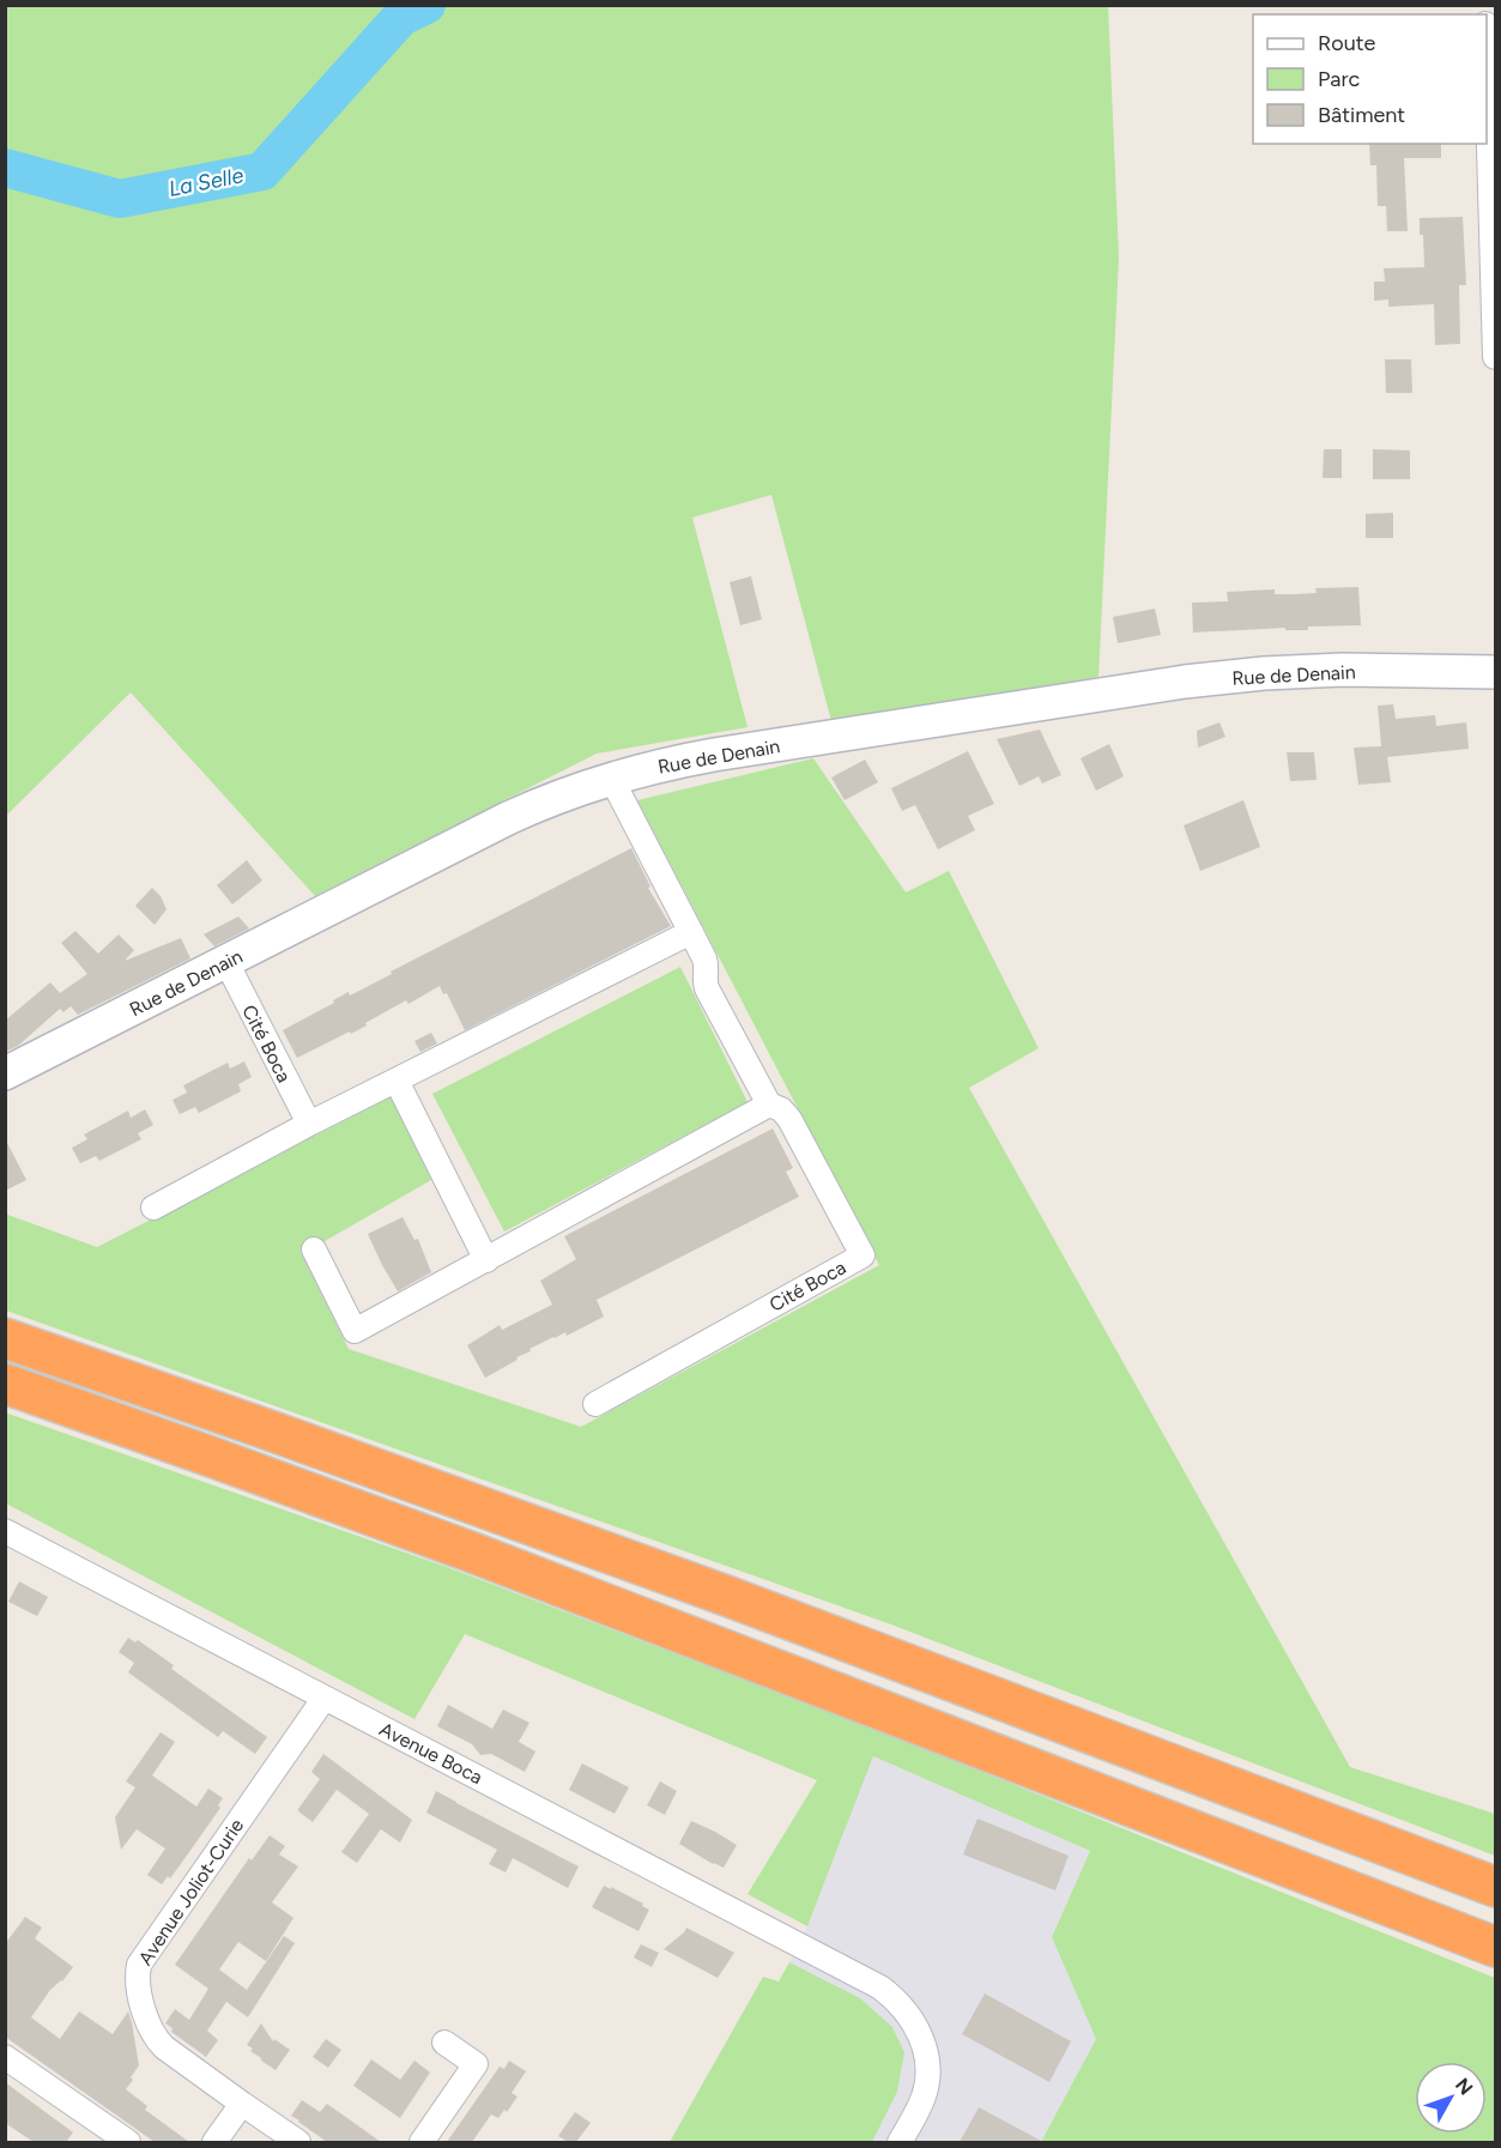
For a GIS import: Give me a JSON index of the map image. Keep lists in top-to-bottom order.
{
  "streets": {
    "street": [
      "Rue de Denain",
      "Cité Boca",
      "Avenue Boca",
      "Avenue Joliot-Curie"
    ]
  },
  "crossings": [
    ["Rue de Denain", "Cité Boca"],
    ["Avenue Boca", "Avenue Joliot-Curie"]
  ],
  "water": ["La Selle"],
  "legend": ["Route", "Parc", "Bâtiment"],
  "north": "top right"
}
